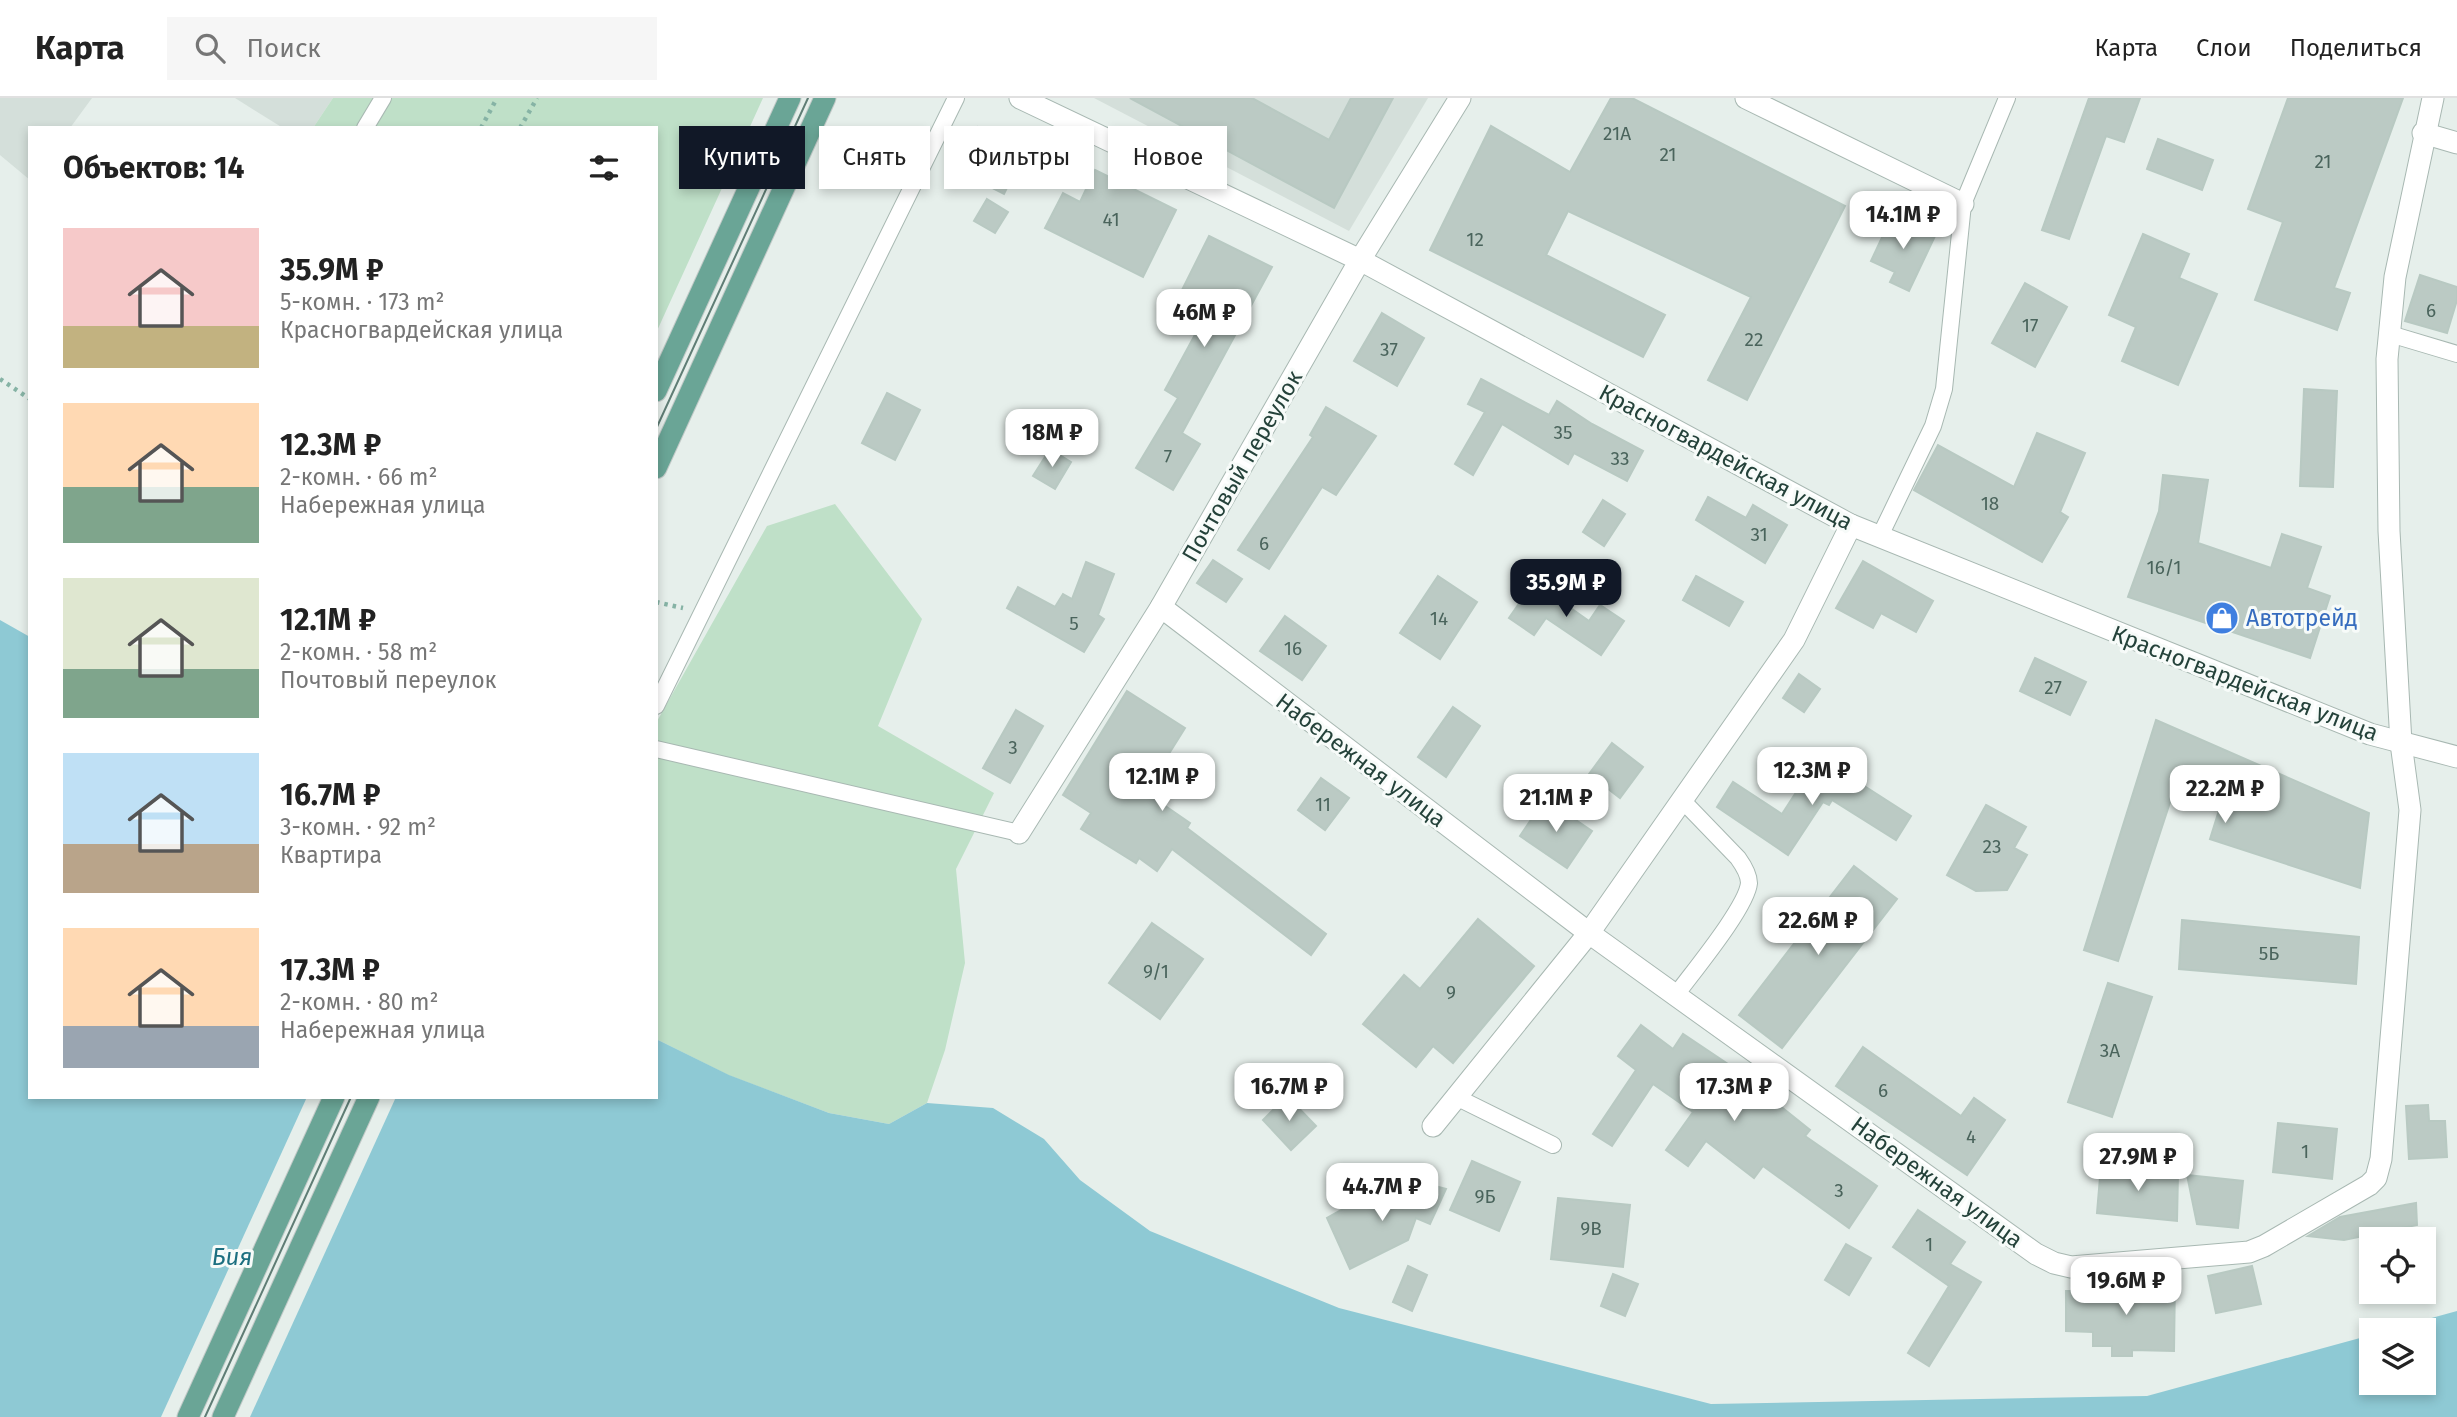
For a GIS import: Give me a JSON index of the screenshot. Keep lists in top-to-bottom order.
{
  "streets": {
    "street": ["Красногвардейская улица", "Почтовый переулок", "Набережная улица"]
  },
  "crossings": [
    ["Красногвардейская улица", "Почтовый переулок"],
    ["Красногвардейская улица", "Набережная улица"],
    ["Почтовый переулок", "Набережная улица"]
  ],
  "water": ["Бия"],
  "places": {
    "shop": ["Автотрейд"]
  },
  "house_numbers": [
    "21А",
    "21",
    "21",
    "41",
    "12",
    "6",
    "17",
    "22",
    "37",
    "35",
    "7",
    "33",
    "18",
    "31",
    "6",
    "16/1",
    "14",
    "5",
    "16",
    "27",
    "3",
    "11",
    "23",
    "5Б",
    "9/1",
    "9",
    "3А",
    "6",
    "4",
    "1",
    "3",
    "9Б",
    "9В",
    "1"
  ],
  "page": {
    "header": "Карта",
    "search": "Поиск",
    "nav": ["Карта", "Слои", "Поделиться"],
    "chip": [
      "Купить",
      "Снять",
      "Фильтры",
      "Новое"
    ],
    "heading": "Объектов: 14",
    "price": [
      "14.1M ₽",
      "46M ₽",
      "18M ₽",
      "35.9M ₽",
      "12.3M ₽",
      "12.1M ₽",
      "22.2M ₽",
      "21.1M ₽",
      "22.6M ₽",
      "16.7M ₽",
      "17.3M ₽",
      "27.9M ₽",
      "44.7M ₽",
      "19.6M ₽"
    ],
    "list": [
      {
        "name": "35.9M ₽",
        "note": "5-комн. · 173 m² · Красногвардейская улица"
      },
      {
        "name": "12.3M ₽",
        "note": "2-комн. · 66 m² · Набережная улица"
      },
      {
        "name": "12.1M ₽",
        "note": "2-комн. · 58 m² · Почтовый переулок"
      },
      {
        "name": "16.7M ₽",
        "note": "3-комн. · 92 m² · Квартира"
      },
      {
        "name": "17.3M ₽",
        "note": "2-комн. · 80 m² · Набережная улица"
      }
    ]
  }
}
